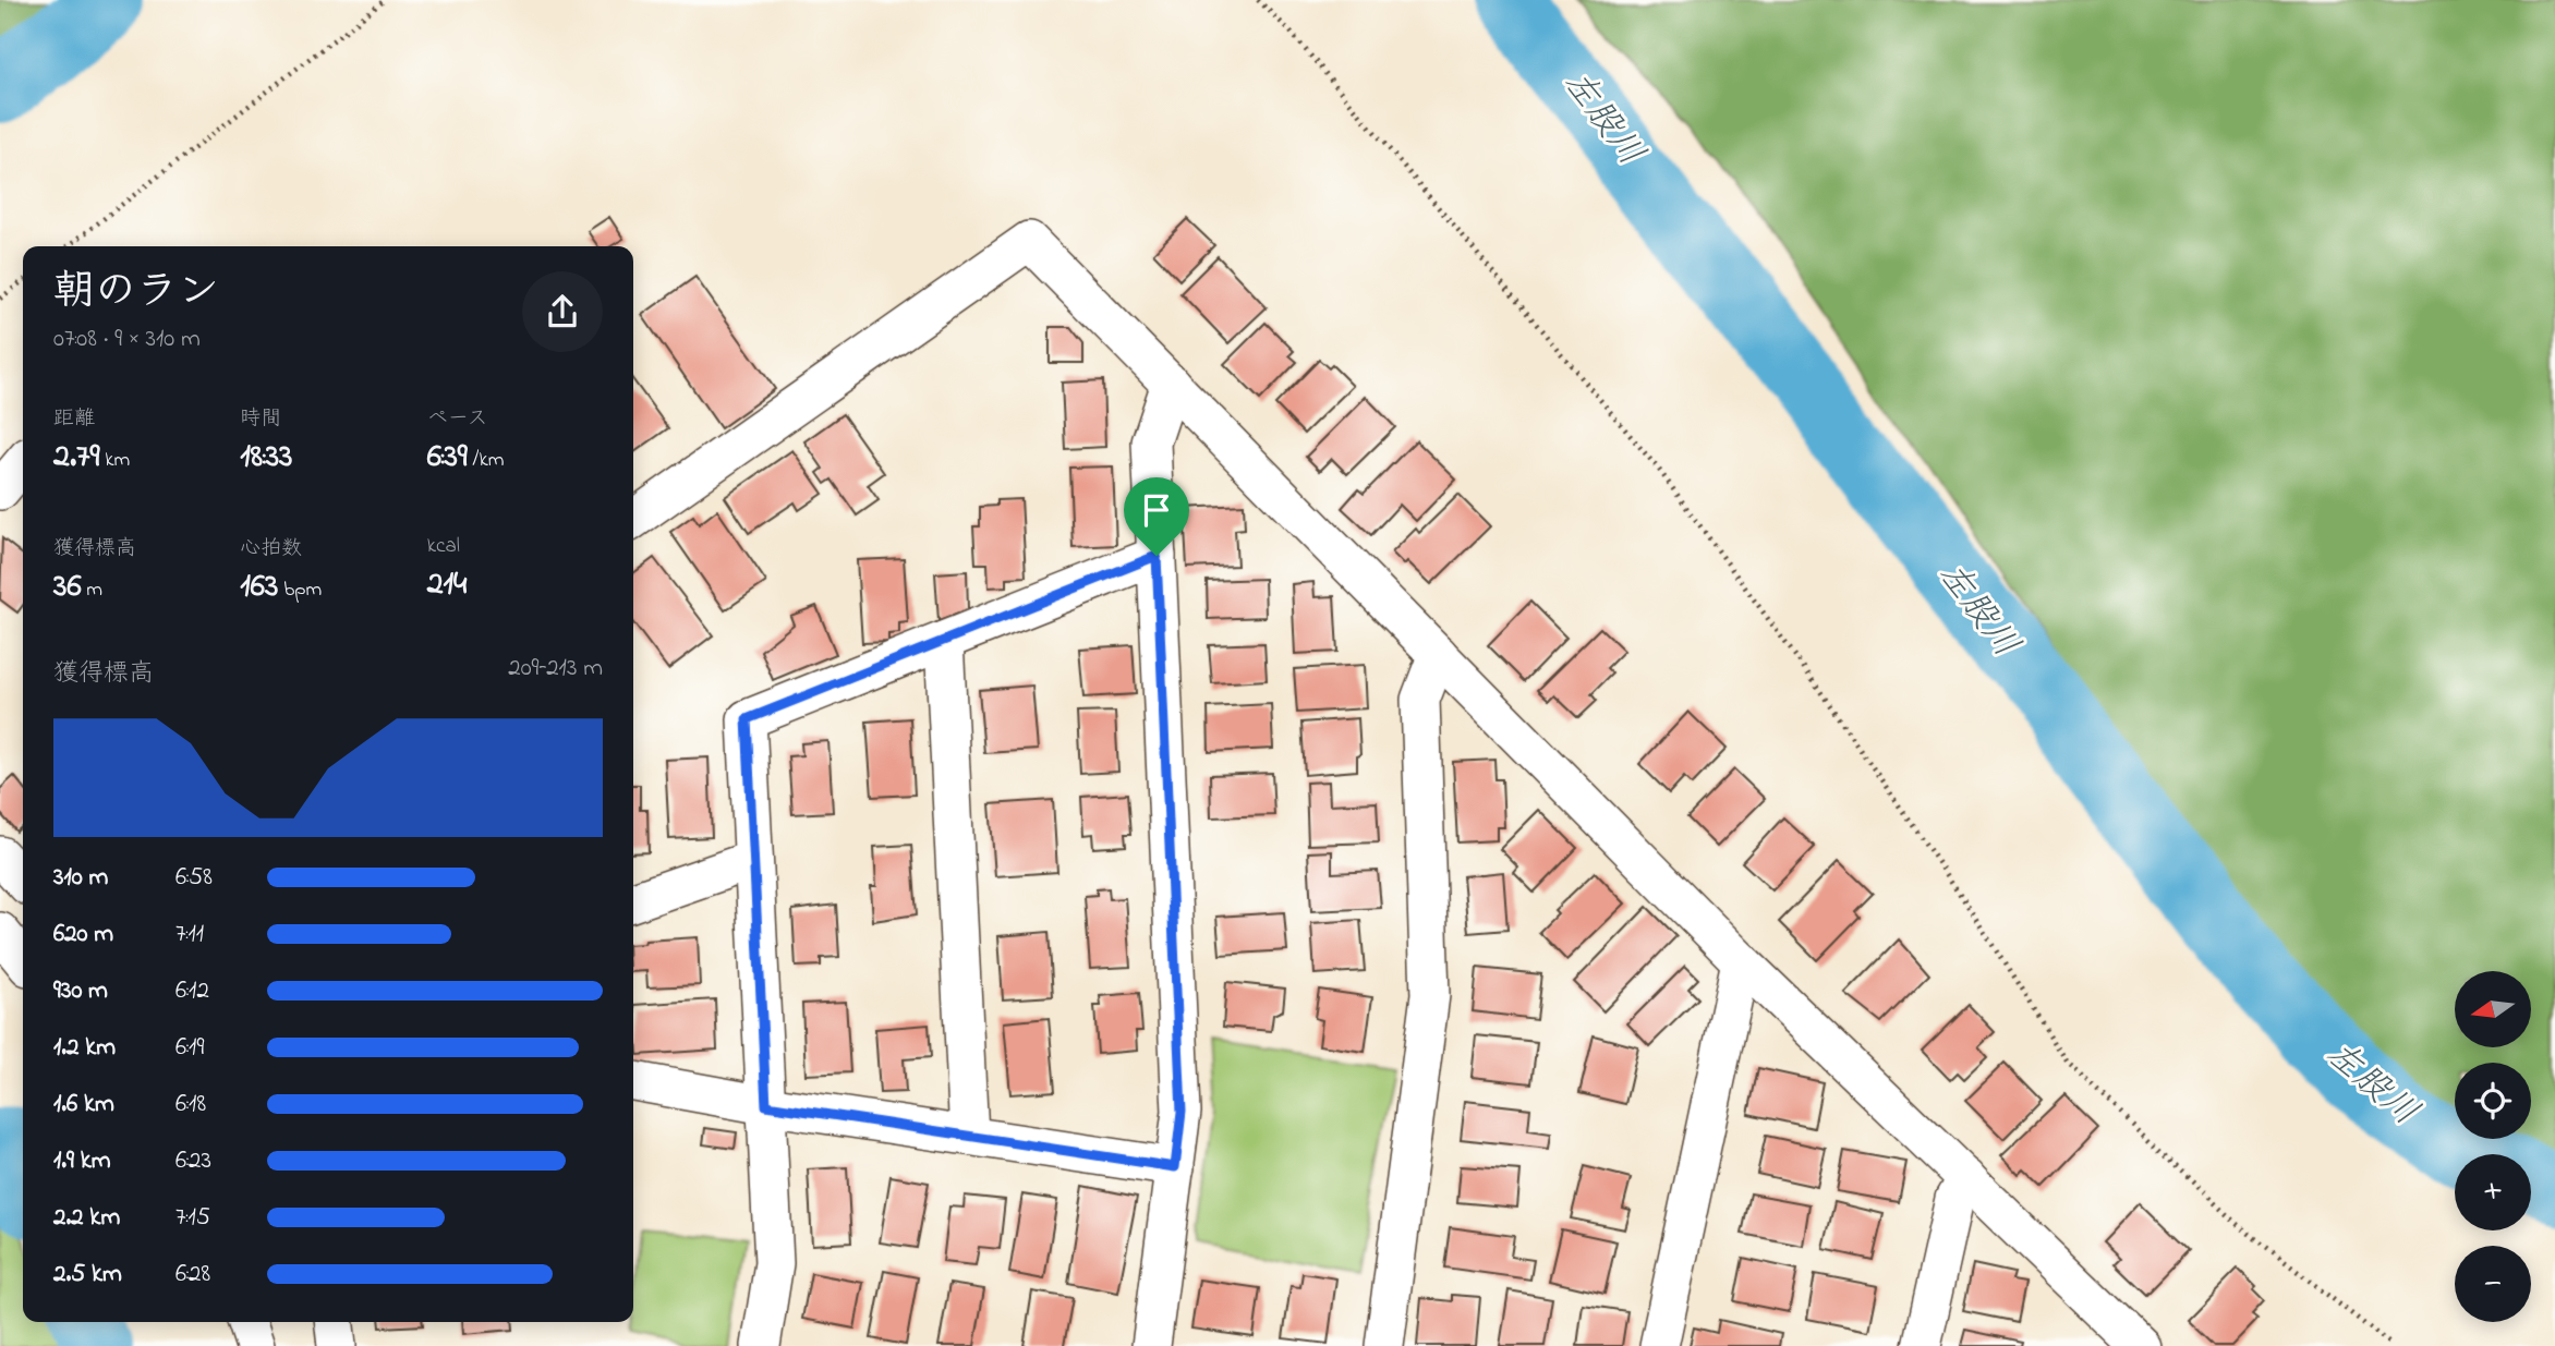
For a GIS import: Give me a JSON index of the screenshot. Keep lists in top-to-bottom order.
{
  "water": ["左股川"],
  "north": "left",
  "page": {
    "heading": ["朝のラン", "07:08 · 9 × 310 m"],
    "stats": [
      ["距離", "2.79 km"],
      ["時間", "18:33"],
      ["ペース", "6:39 /km"],
      ["獲得標高", "36 m"],
      ["心拍数", "163 bpm"],
      ["kcal", "214"]
    ],
    "chart": ["獲得標高", "209–213 m"],
    "list": [
      {
        "name": "310 m",
        "note": "6:58"
      },
      {
        "name": "620 m",
        "note": "7:11"
      },
      {
        "name": "930 m",
        "note": "6:12"
      },
      {
        "name": "1.2 km",
        "note": "6:19"
      },
      {
        "name": "1.6 km",
        "note": "6:18"
      },
      {
        "name": "1.9 km",
        "note": "6:23"
      },
      {
        "name": "2.2 km",
        "note": "7:15"
      },
      {
        "name": "2.5 km",
        "note": "6:28"
      }
    ],
    "map_buttons": ["+", "−"]
  }
}
